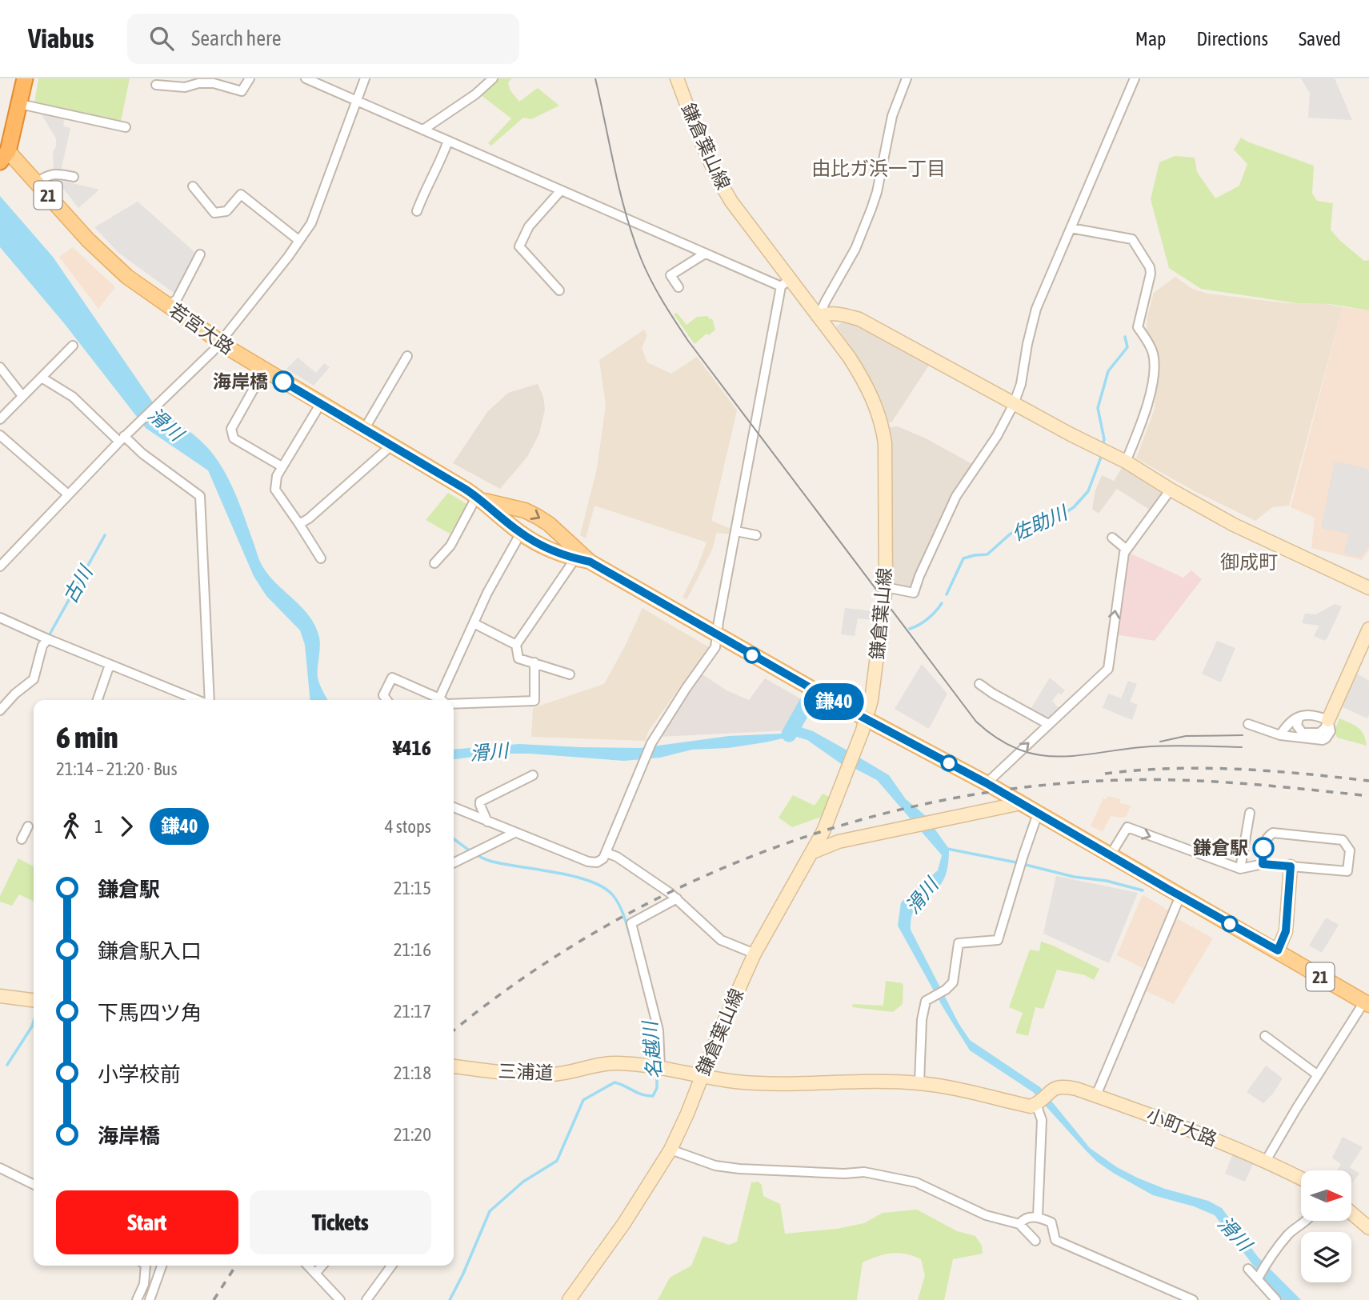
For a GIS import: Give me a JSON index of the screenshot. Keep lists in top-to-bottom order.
{
  "streets": {
    "main road": ["21", "若宮大路"],
    "street": ["鎌倉葉山線", "三浦道", "小町大路"]
  },
  "crossings": [
    ["鎌倉葉山線", "若宮大路"],
    ["鎌倉葉山線", "三浦道"],
    ["三浦道", "小町大路"]
  ],
  "districts": ["由比ガ浜一丁目", "御成町"],
  "water": [
    "滑川",
    "佐助川",
    "古川",
    "名越川"
  ],
  "places": ["海岸橋", "鎌倉駅"],
  "lines": ["bus line 鎌40"],
  "north": "right",
  "page": {
    "header": "Viabus",
    "search": "Search here",
    "nav": ["Map", "Directions", "Saved"],
    "on_map": "鎌40",
    "heading": ["6 min", "21:14 – 21:20 · Bus", "¥416"],
    "legs": ["1", "鎌40", "4 stops"],
    "list": [
      {
        "name": "鎌倉駅",
        "value": "21:15"
      },
      {
        "name": "鎌倉駅入口",
        "value": "21:16"
      },
      {
        "name": "下馬四ツ角",
        "value": "21:17"
      },
      {
        "name": "小学校前",
        "value": "21:18"
      },
      {
        "name": "海岸橋",
        "value": "21:20"
      }
    ],
    "buttons": ["Start", "Tickets"]
  }
}
